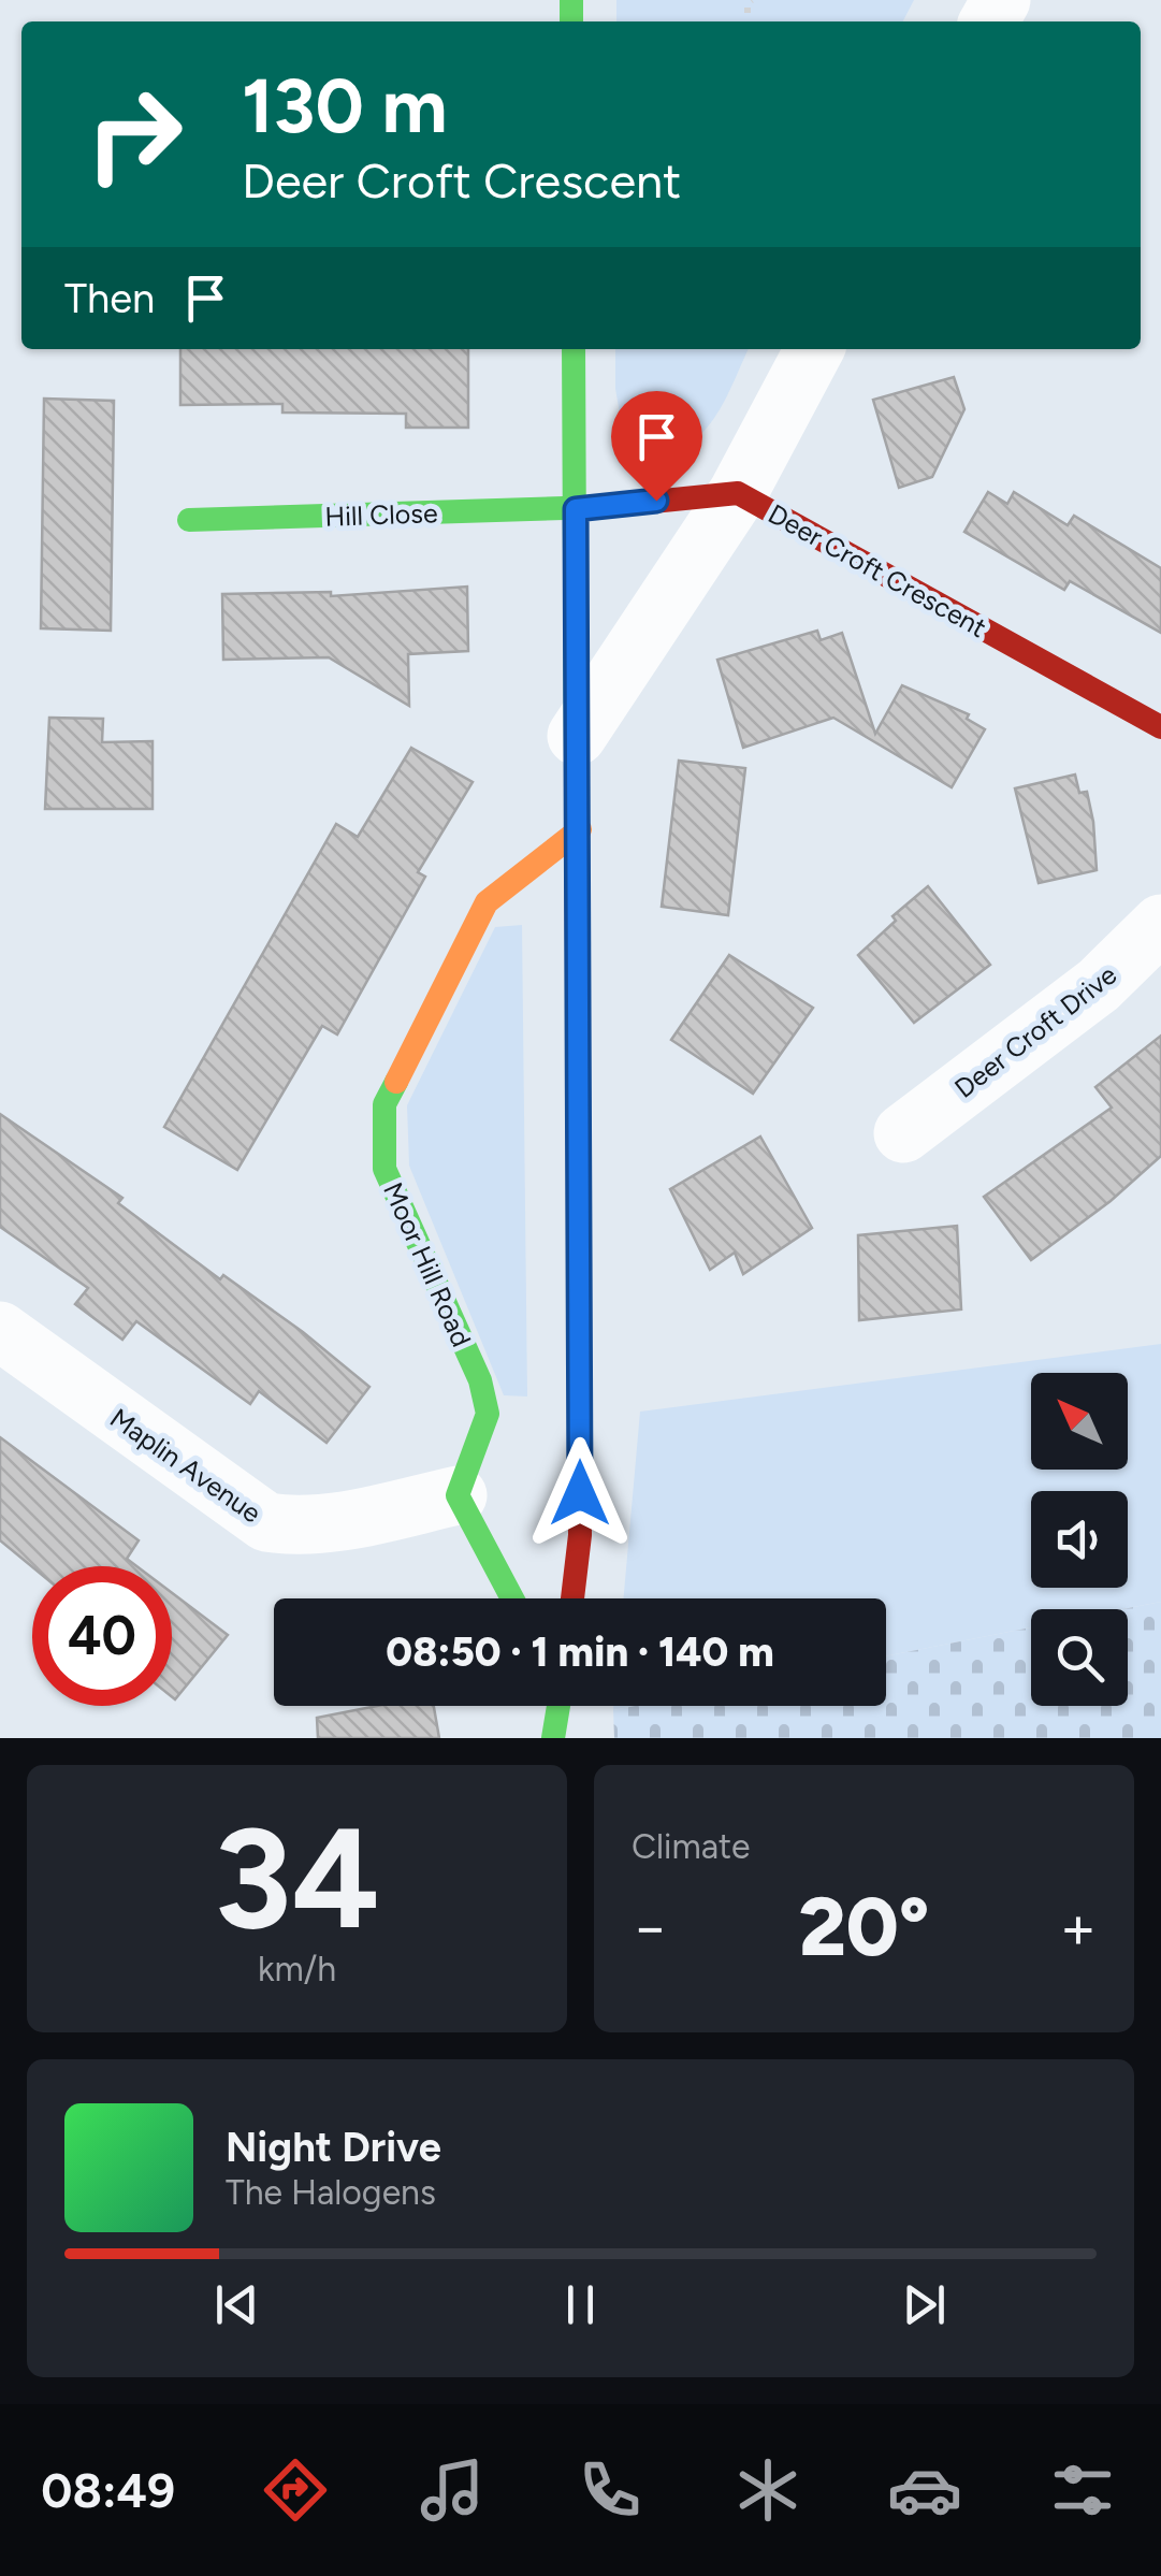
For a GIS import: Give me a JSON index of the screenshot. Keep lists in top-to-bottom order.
{
  "streets": {
    "street": [
      "Hill Close",
      "Deer Croft Crescent",
      "Deer Croft Drive",
      "Moor Hill Road",
      "Maplin Avenue"
    ]
  },
  "crossings": [
    ["Hill Close", "Deer Croft Crescent"],
    ["Moor Hill Road", "Maplin Avenue"]
  ],
  "north": "top left",
  "page": {
    "turn": ["130 m", "Deer Croft Crescent"],
    "then": "Then",
    "limit": "40",
    "trip": "08:50 · 1 min · 140 m",
    "tile": [
      ["34", "km/h"],
      "Climate"
    ],
    "heat": ["−", "20°", "+"],
    "song": ["Night Drive", "The Halogens"],
    "tabs": "08:49"
  }
}
